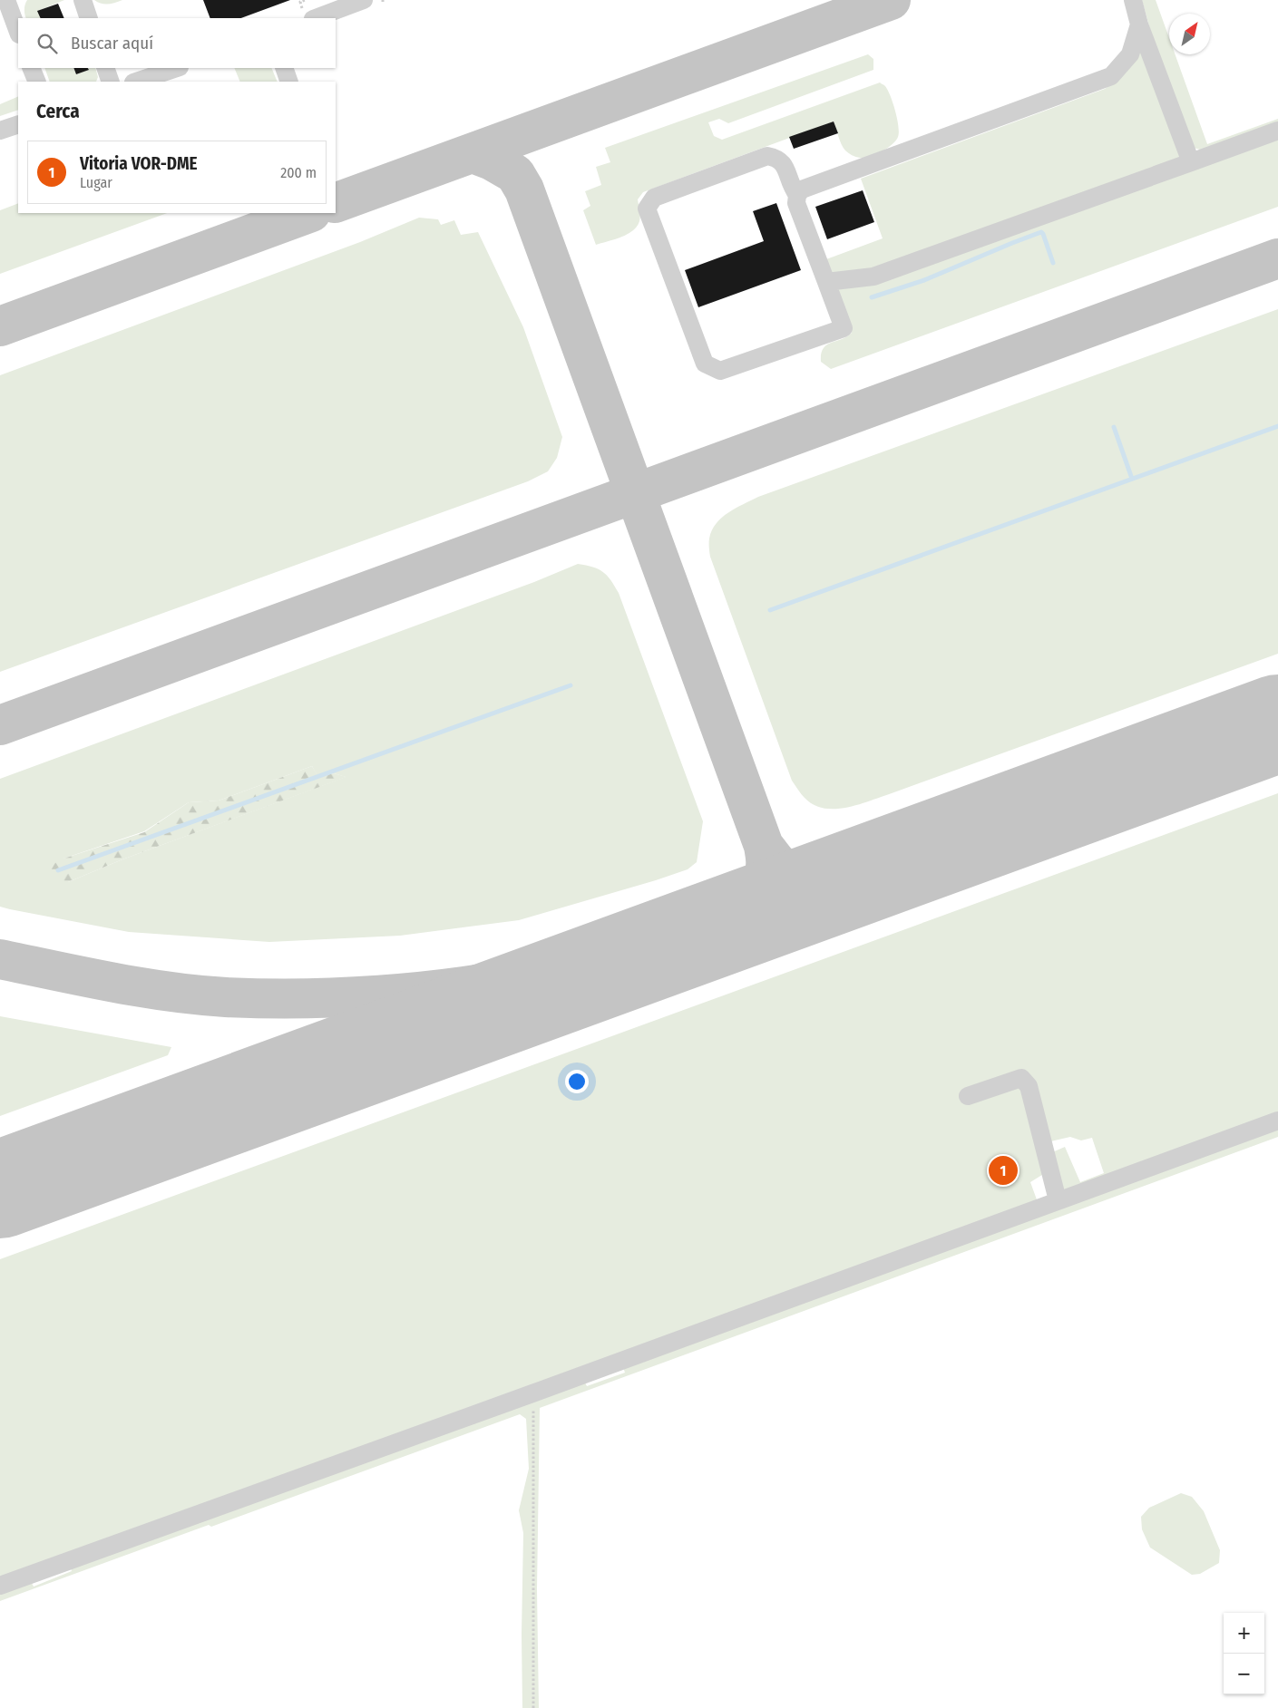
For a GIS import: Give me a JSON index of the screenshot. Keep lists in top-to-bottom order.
{
  "north": "top right",
  "page": {
    "search": "Buscar aquí",
    "heading": "Cerca",
    "list": [
      {
        "mark": "1",
        "name": "Vitoria VOR-DME",
        "note": "Lugar",
        "value": "200 m"
      }
    ],
    "pins": "1",
    "map_buttons": ["+", "−"]
  }
}
